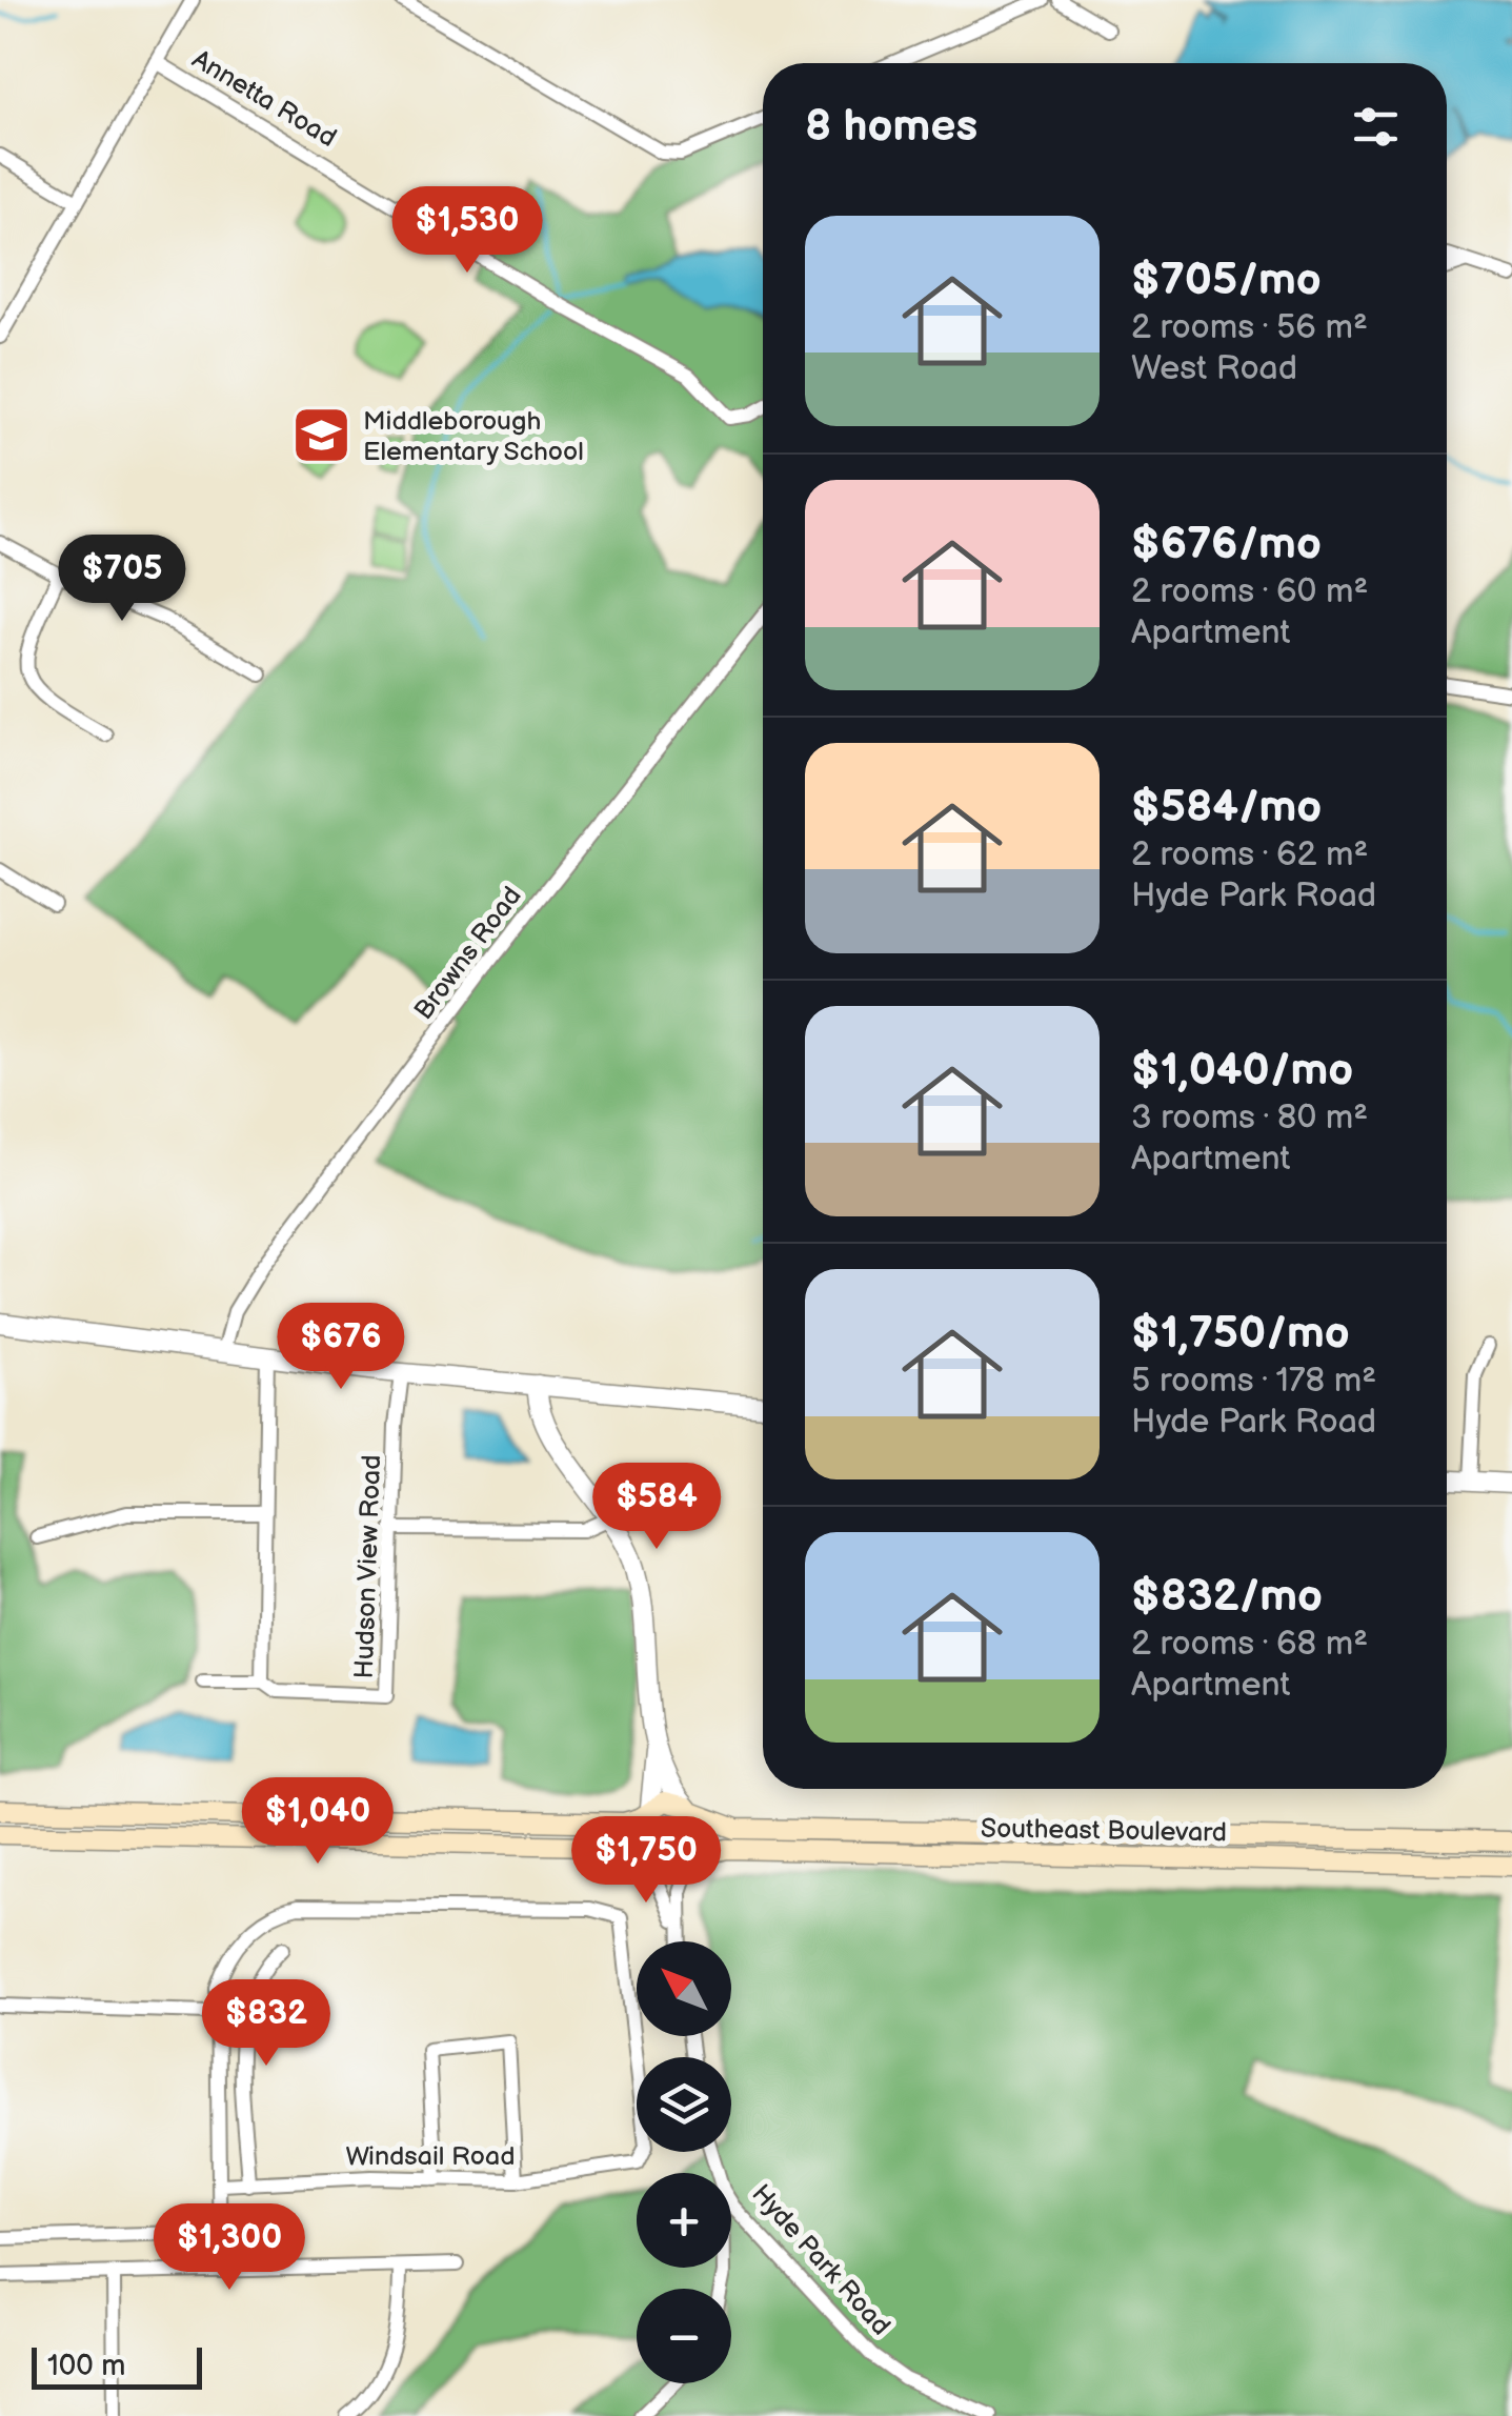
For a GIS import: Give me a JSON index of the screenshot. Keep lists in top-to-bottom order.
{
  "streets": {
    "main road": ["Southeast Boulevard"],
    "street": [
      "Annetta Road",
      "Browns Road",
      "Hudson View Road",
      "Windsail Road",
      "Hyde Park Road"
    ]
  },
  "places": {
    "school or university": ["Middleborough Elementary School"]
  },
  "scale_bar": "100 m",
  "north": "top left",
  "page": {
    "heading": "8 homes",
    "price": [
      "$1,530",
      "$705",
      "$676",
      "$584",
      "$1,040",
      "$1,750",
      "$832",
      "$1,300"
    ],
    "list": [
      {
        "name": "$705/mo",
        "note": "2 rooms · 56 m² · West Road"
      },
      {
        "name": "$676/mo",
        "note": "2 rooms · 60 m² · Apartment"
      },
      {
        "name": "$584/mo",
        "note": "2 rooms · 62 m² · Hyde Park Road"
      },
      {
        "name": "$1,040/mo",
        "note": "3 rooms · 80 m² · Apartment"
      },
      {
        "name": "$1,750/mo",
        "note": "5 rooms · 178 m² · Hyde Park Road"
      },
      {
        "name": "$832/mo",
        "note": "2 rooms · 68 m² · Apartment"
      }
    ],
    "map_buttons": ["+", "−"],
    "scale": "100 m"
  }
}
